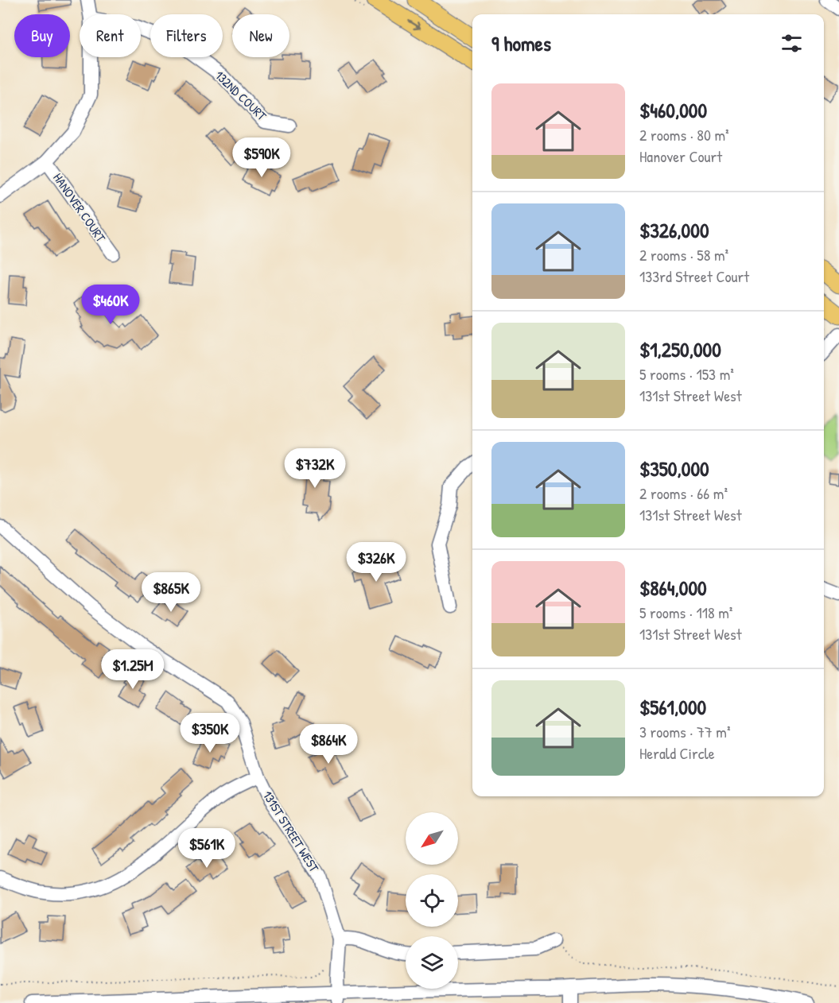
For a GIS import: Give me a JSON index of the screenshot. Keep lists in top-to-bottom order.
{
  "streets": {
    "street": ["132ND COURT", "HANOVER COURT", "131ST STREET WEST"]
  },
  "north": "bottom left",
  "page": {
    "chip": [
      "Buy",
      "Rent",
      "Filters",
      "New"
    ],
    "heading": "9 homes",
    "list": [
      {
        "name": "$460,000",
        "note": "2 rooms · 80 m² · Hanover Court"
      },
      {
        "name": "$326,000",
        "note": "2 rooms · 58 m² · 133rd Street Court"
      },
      {
        "name": "$1,250,000",
        "note": "5 rooms · 153 m² · 131st Street West"
      },
      {
        "name": "$350,000",
        "note": "2 rooms · 66 m² · 131st Street West"
      },
      {
        "name": "$864,000",
        "note": "5 rooms · 118 m² · 131st Street West"
      },
      {
        "name": "$561,000",
        "note": "3 rooms · 77 m² · Herald Circle"
      }
    ],
    "price": [
      "$590K",
      "$460K",
      "$732K",
      "$326K",
      "$865K",
      "$1.25M",
      "$350K",
      "$864K",
      "$561K"
    ]
  }
}
